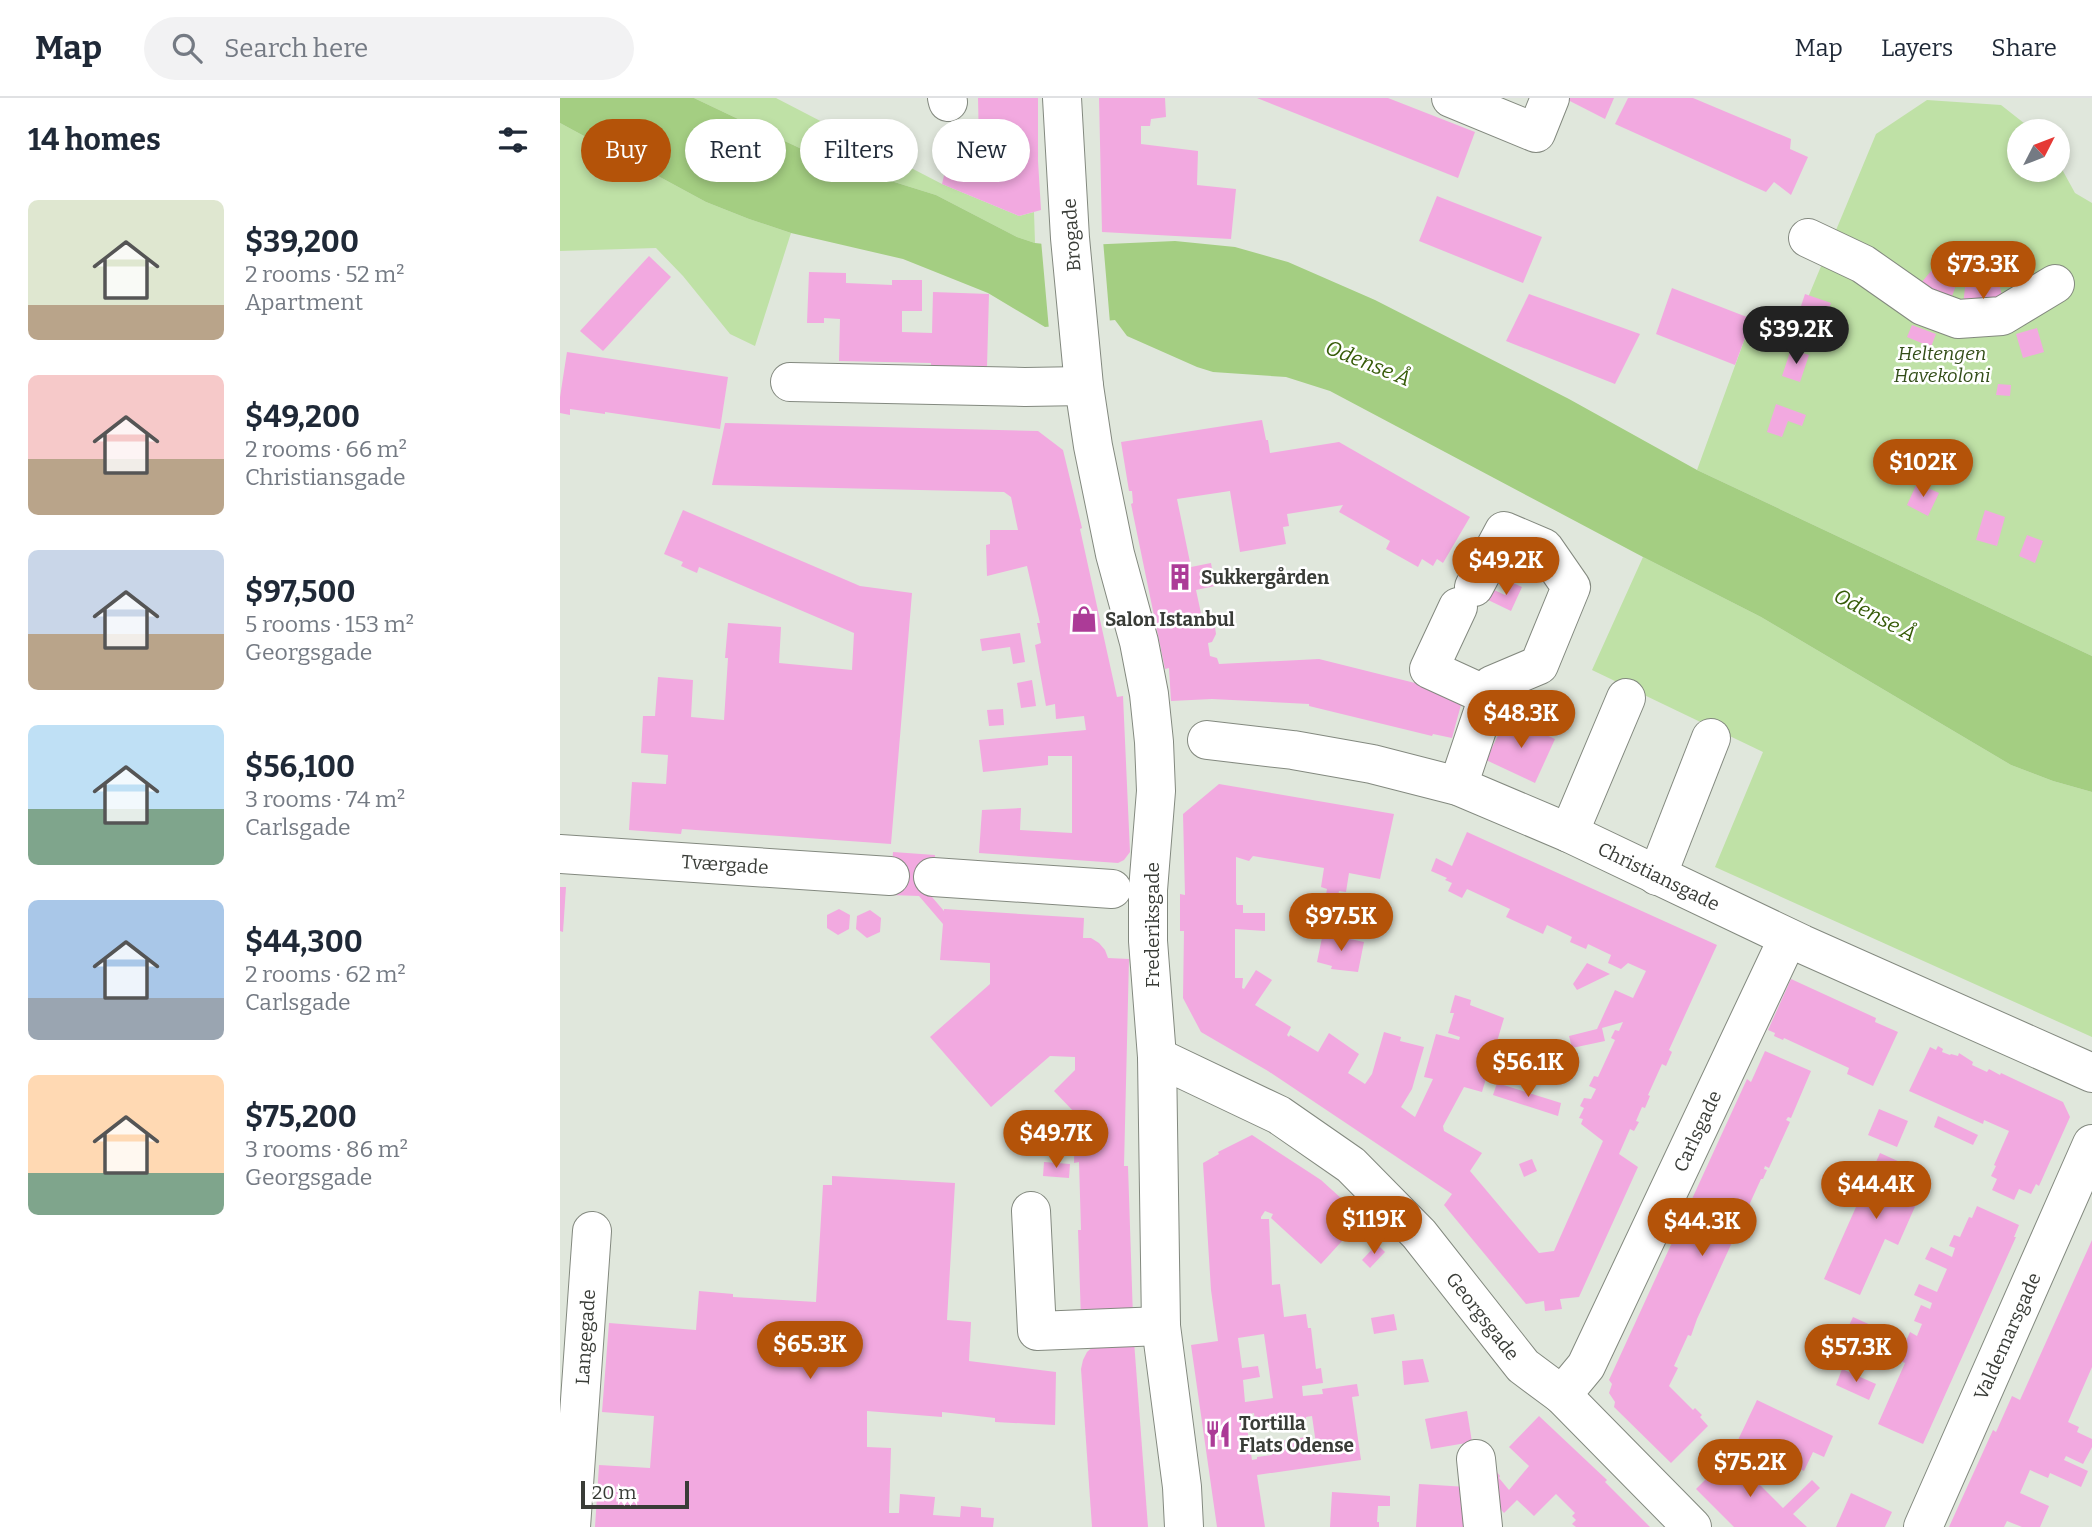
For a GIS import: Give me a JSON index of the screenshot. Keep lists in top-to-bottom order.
{
  "streets": {
    "street": [
      "Brogade",
      "Tværgade",
      "Christiansgade",
      "Frederiksgade",
      "Carlsgade",
      "Georgsgade",
      "Valdemarsgade",
      "Langegade"
    ]
  },
  "crossings": [
    ["Brogade", "Frederiksgade"],
    ["Christiansgade", "Carlsgade"],
    ["Frederiksgade", "Georgsgade"],
    ["Carlsgade", "Georgsgade"]
  ],
  "water": ["Odense Å"],
  "parks": ["Heltengen Havekoloni"],
  "places": {
    "building": ["Sukkergården"],
    "shop": ["Salon Istanbul"],
    "restaurant": ["Tortilla Flats Odense"]
  },
  "scale_bar": "20 m",
  "north": "top right",
  "page": {
    "header": "Map",
    "search": "Search here",
    "nav": ["Map", "Layers", "Share"],
    "heading": "14 homes",
    "chip": [
      "Buy",
      "Rent",
      "Filters",
      "New"
    ],
    "list": [
      {
        "name": "$39,200",
        "note": "2 rooms · 52 m² · Apartment"
      },
      {
        "name": "$49,200",
        "note": "2 rooms · 66 m² · Christiansgade"
      },
      {
        "name": "$97,500",
        "note": "5 rooms · 153 m² · Georgsgade"
      },
      {
        "name": "$56,100",
        "note": "3 rooms · 74 m² · Carlsgade"
      },
      {
        "name": "$44,300",
        "note": "2 rooms · 62 m² · Carlsgade"
      },
      {
        "name": "$75,200",
        "note": "3 rooms · 86 m² · Georgsgade"
      }
    ],
    "price": [
      "$73.3K",
      "$39.2K",
      "$102K",
      "$49.2K",
      "$48.3K",
      "$97.5K",
      "$56.1K",
      "$49.7K",
      "$44.4K",
      "$119K",
      "$44.3K",
      "$65.3K",
      "$57.3K",
      "$75.2K"
    ],
    "scale": "20 m"
  }
}
